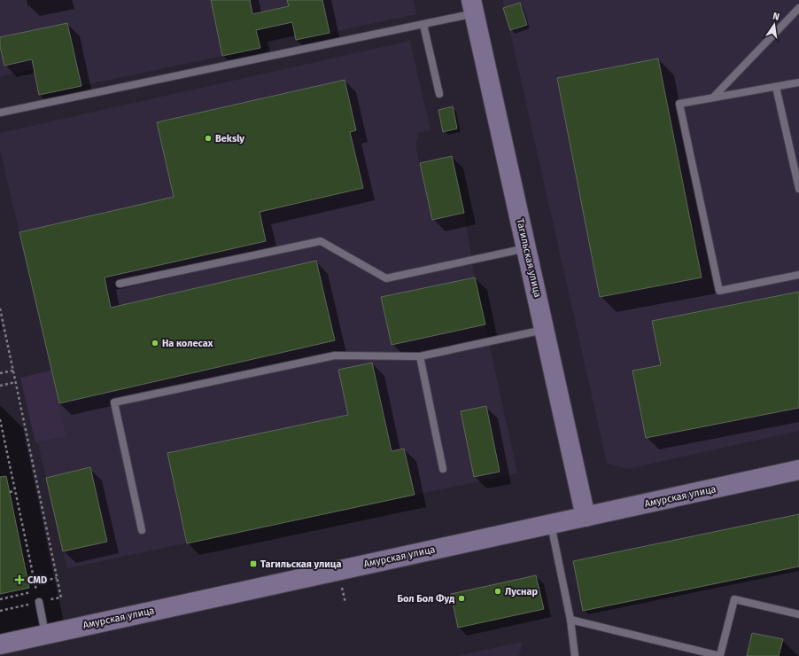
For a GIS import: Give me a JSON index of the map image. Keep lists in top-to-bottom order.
{
  "streets": {
    "street": ["Тагильская улица", "Амурская улица"]
  },
  "crossings": [
    ["Тагильская улица", "Амурская улица"]
  ],
  "places": {
    "other": [
      "Beksly",
      "На колесах",
      "Луснар",
      "Бол Бол Фуд"
    ],
    "transit": ["Тагильская улица"],
    "health": ["CMD"]
  },
  "north": "top"
}
